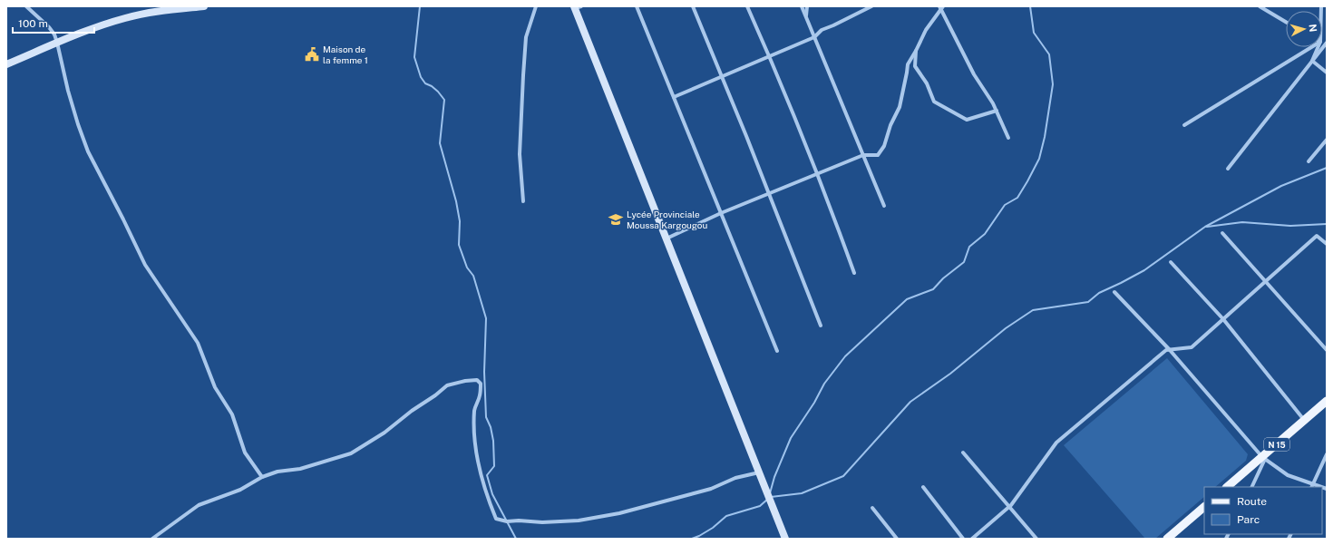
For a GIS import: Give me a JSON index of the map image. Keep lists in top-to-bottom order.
{
  "streets": {
    "main road": ["N 15"]
  },
  "places": {
    "public building": ["Maison de la femme 1"],
    "school or university": ["Lycée Provinciale Moussa Kargougou"]
  },
  "legend": ["Route", "Parc"],
  "scale_bar": "100 m",
  "north": "right"
}
